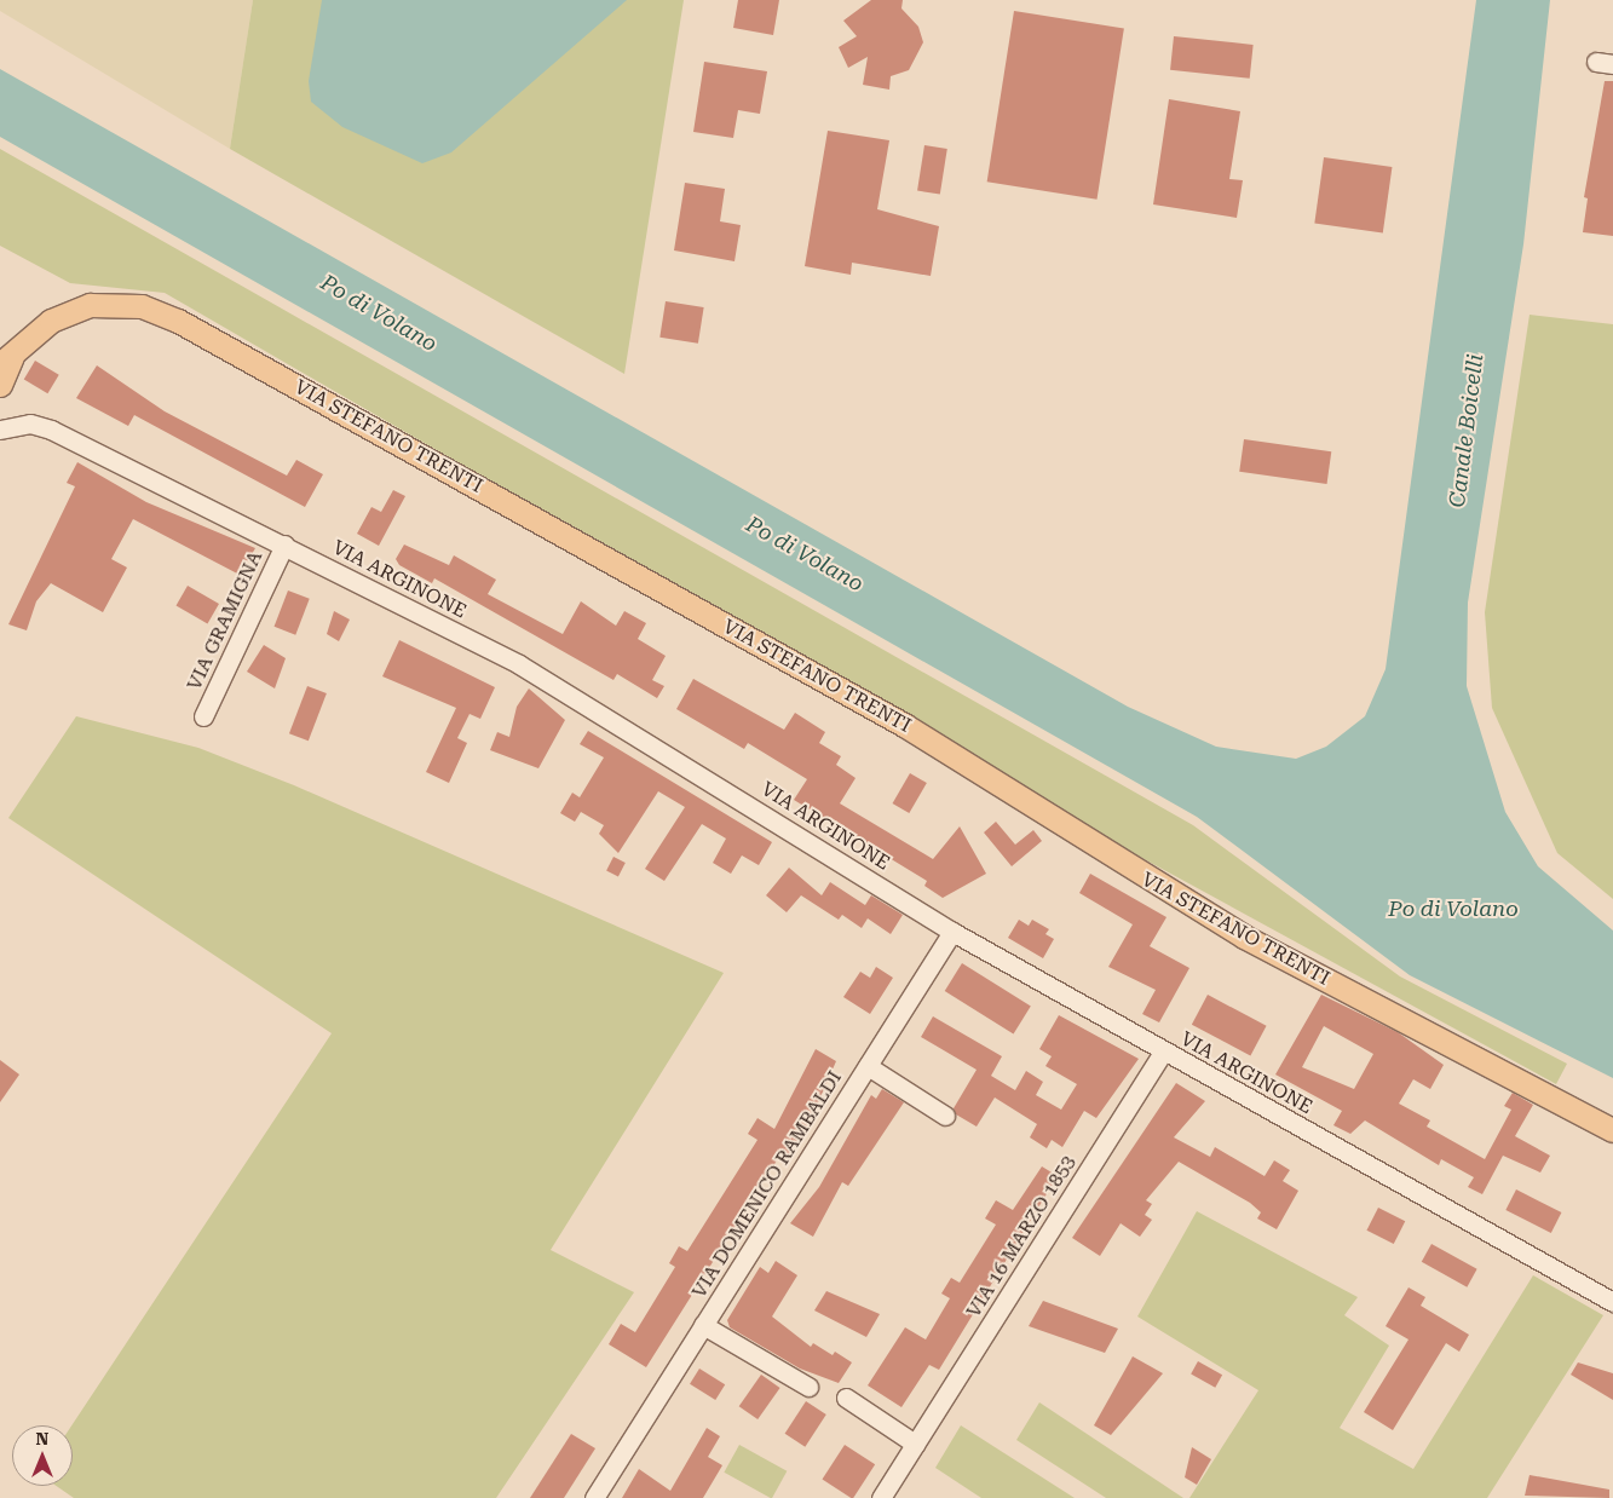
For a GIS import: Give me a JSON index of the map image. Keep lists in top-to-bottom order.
{
  "streets": {
    "main road": ["VIA STEFANO TRENTI"],
    "street": [
      "VIA ARGINONE",
      "VIA GRAMIGNA",
      "VIA DOMENICO RAMBALDI",
      "VIA 16 MARZO 1853"
    ]
  },
  "crossings": [
    ["VIA ARGINONE", "VIA GRAMIGNA"],
    ["VIA ARGINONE", "VIA DOMENICO RAMBALDI"],
    ["VIA ARGINONE", "VIA 16 MARZO 1853"]
  ],
  "water": ["Po di Volano", "Canale Boicelli"],
  "north": "top"
}
